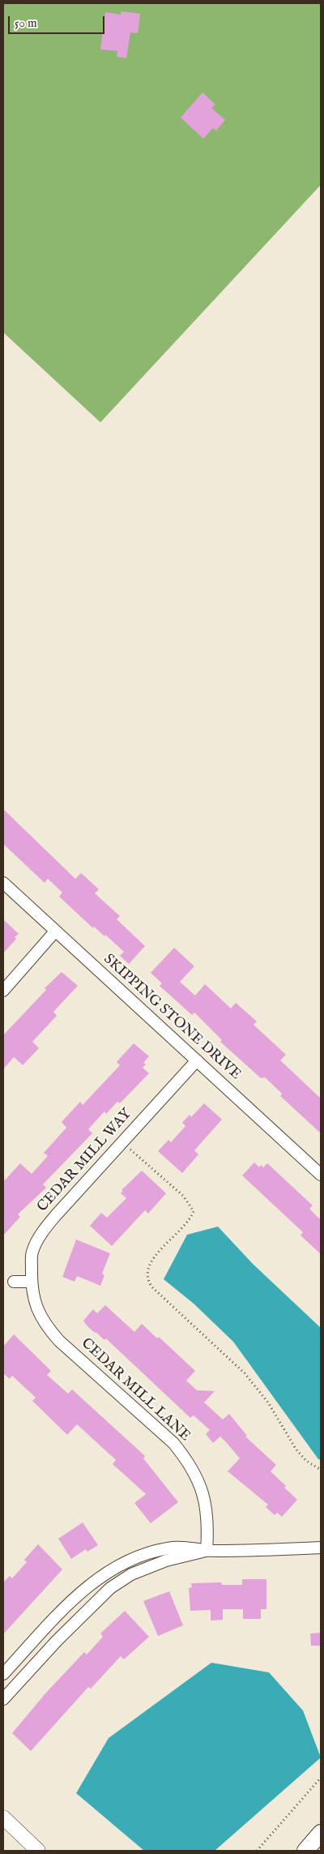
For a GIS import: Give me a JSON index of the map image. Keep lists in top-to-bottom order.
{
  "streets": {
    "street": ["SKIPPING STONE DRIVE", "CEDAR MILL WAY", "CEDAR MILL LANE"]
  },
  "crossings": [
    ["SKIPPING STONE DRIVE", "CEDAR MILL WAY"],
    ["CEDAR MILL WAY", "CEDAR MILL LANE"]
  ],
  "scale_bar": "50 m"
}
